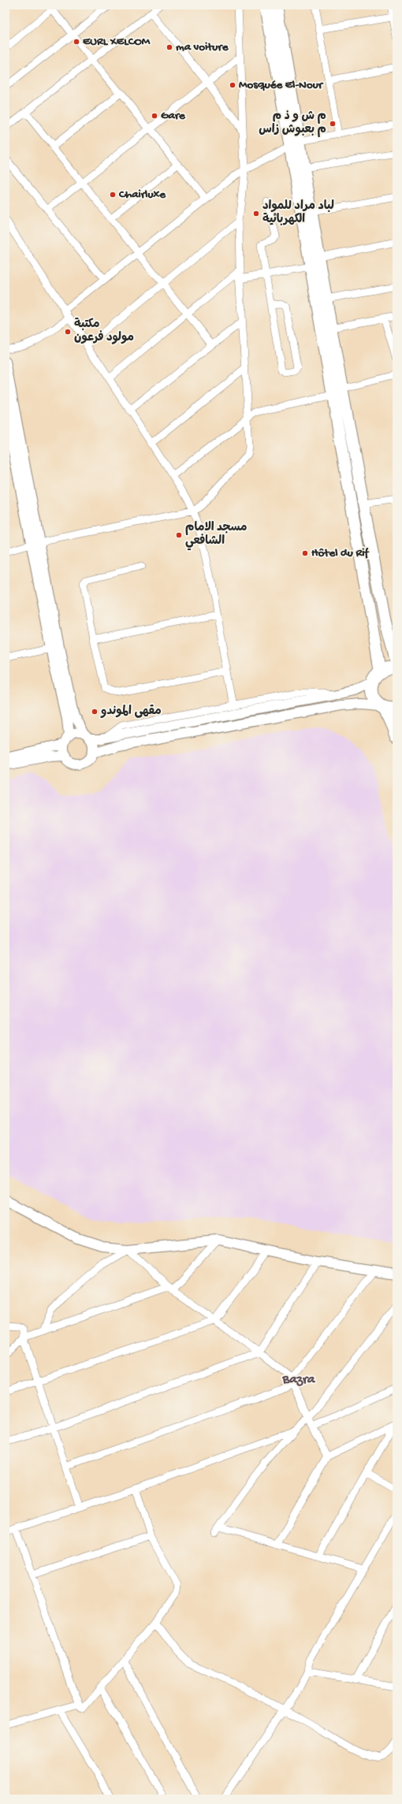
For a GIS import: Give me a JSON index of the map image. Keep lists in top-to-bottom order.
{
  "districts": ["Bazra"],
  "places": [
    "EURL XELCOM",
    "ma voiture",
    "Mosquée El-Nour",
    "Gare",
    "م ش و ذ م م بعبوش زاس",
    "Chairluxe",
    "لباد مراد للمواد الكهربائية",
    "مكتبة مولود فرعون",
    "مسجد الامام الشافعي",
    "Hôtel du Rif",
    "مقهى الموندو"
  ]
}
